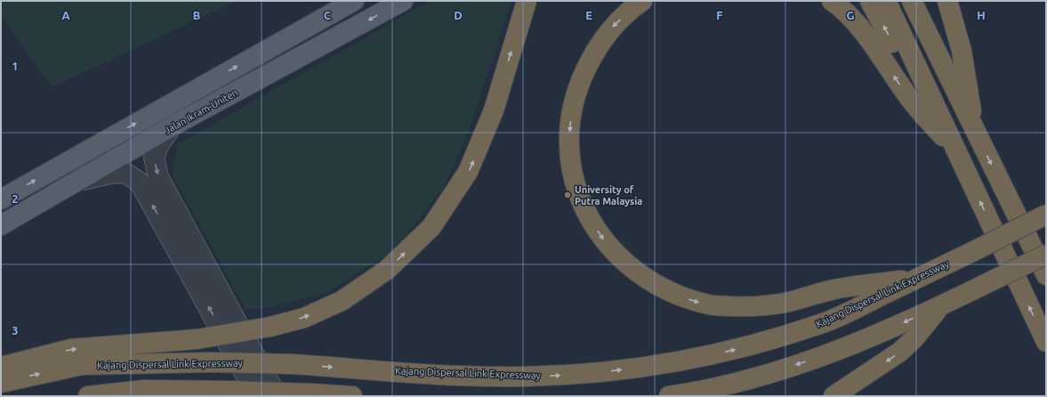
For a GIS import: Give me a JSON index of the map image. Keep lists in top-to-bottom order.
{
  "streets": {
    "highway": ["Kajang Dispersal Link Expressway"],
    "main road": ["Jalan Ikram-Uniten"]
  },
  "places": ["University of Putra Malaysia"],
  "grid": {
    "columns": [
      "A",
      "B",
      "C",
      "D",
      "E",
      "F",
      "G",
      "H"
    ],
    "rows": ["1", "2", "3"]
  }
}
